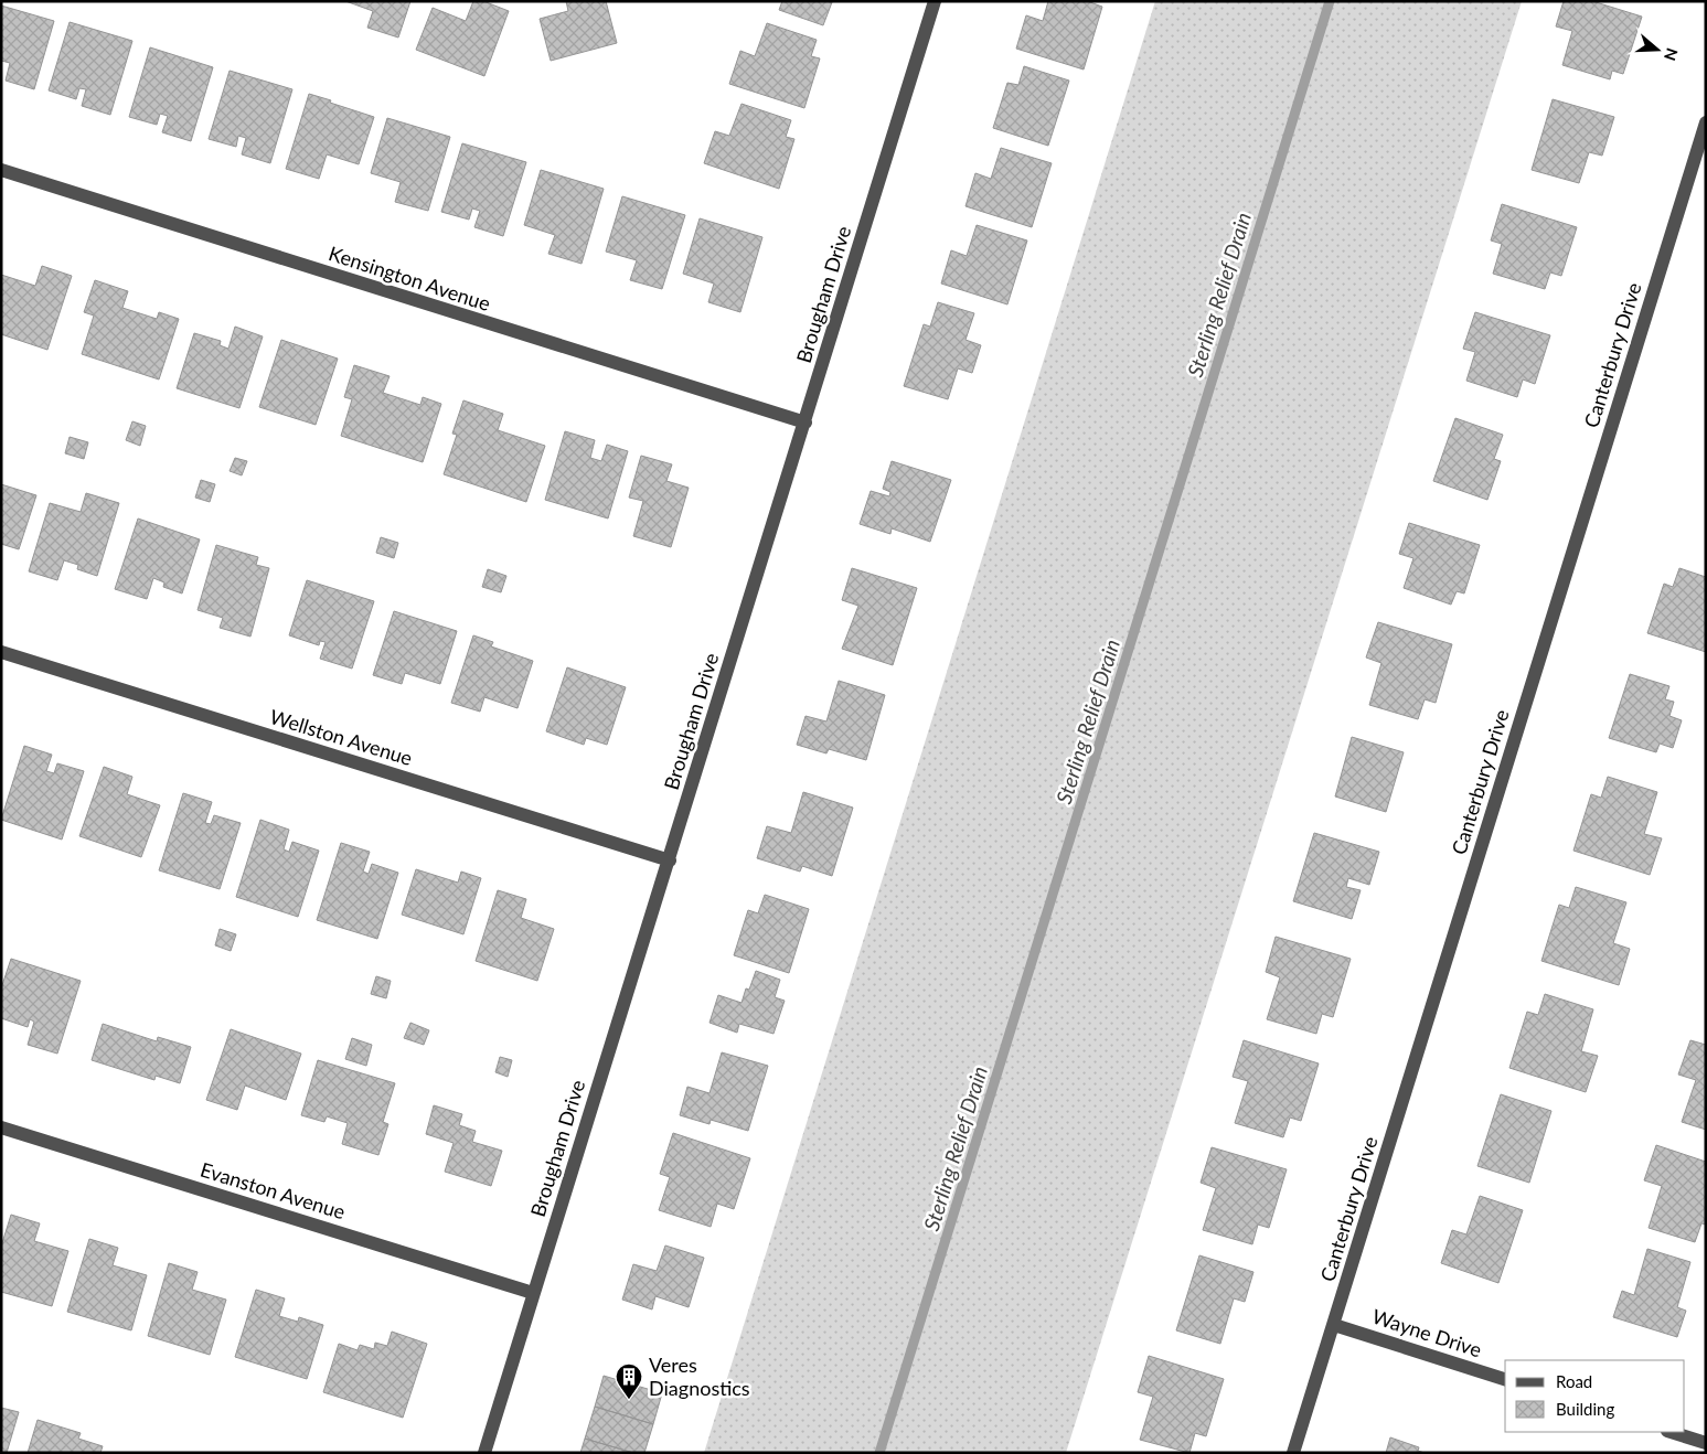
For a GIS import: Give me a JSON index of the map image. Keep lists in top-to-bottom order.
{
  "streets": {
    "street": [
      "Kensington Avenue",
      "Brougham Drive",
      "Canterbury Drive",
      "Wellston Avenue",
      "Evanston Avenue",
      "Wayne Drive"
    ]
  },
  "crossings": [
    ["Kensington Avenue", "Brougham Drive"],
    ["Brougham Drive", "Wellston Avenue"],
    ["Brougham Drive", "Evanston Avenue"],
    ["Canterbury Drive", "Wayne Drive"]
  ],
  "water": ["Sterling Relief Drain"],
  "places": {
    "building": ["Veres Diagnostics"]
  },
  "legend": ["Road", "Building"],
  "north": "right"
}
